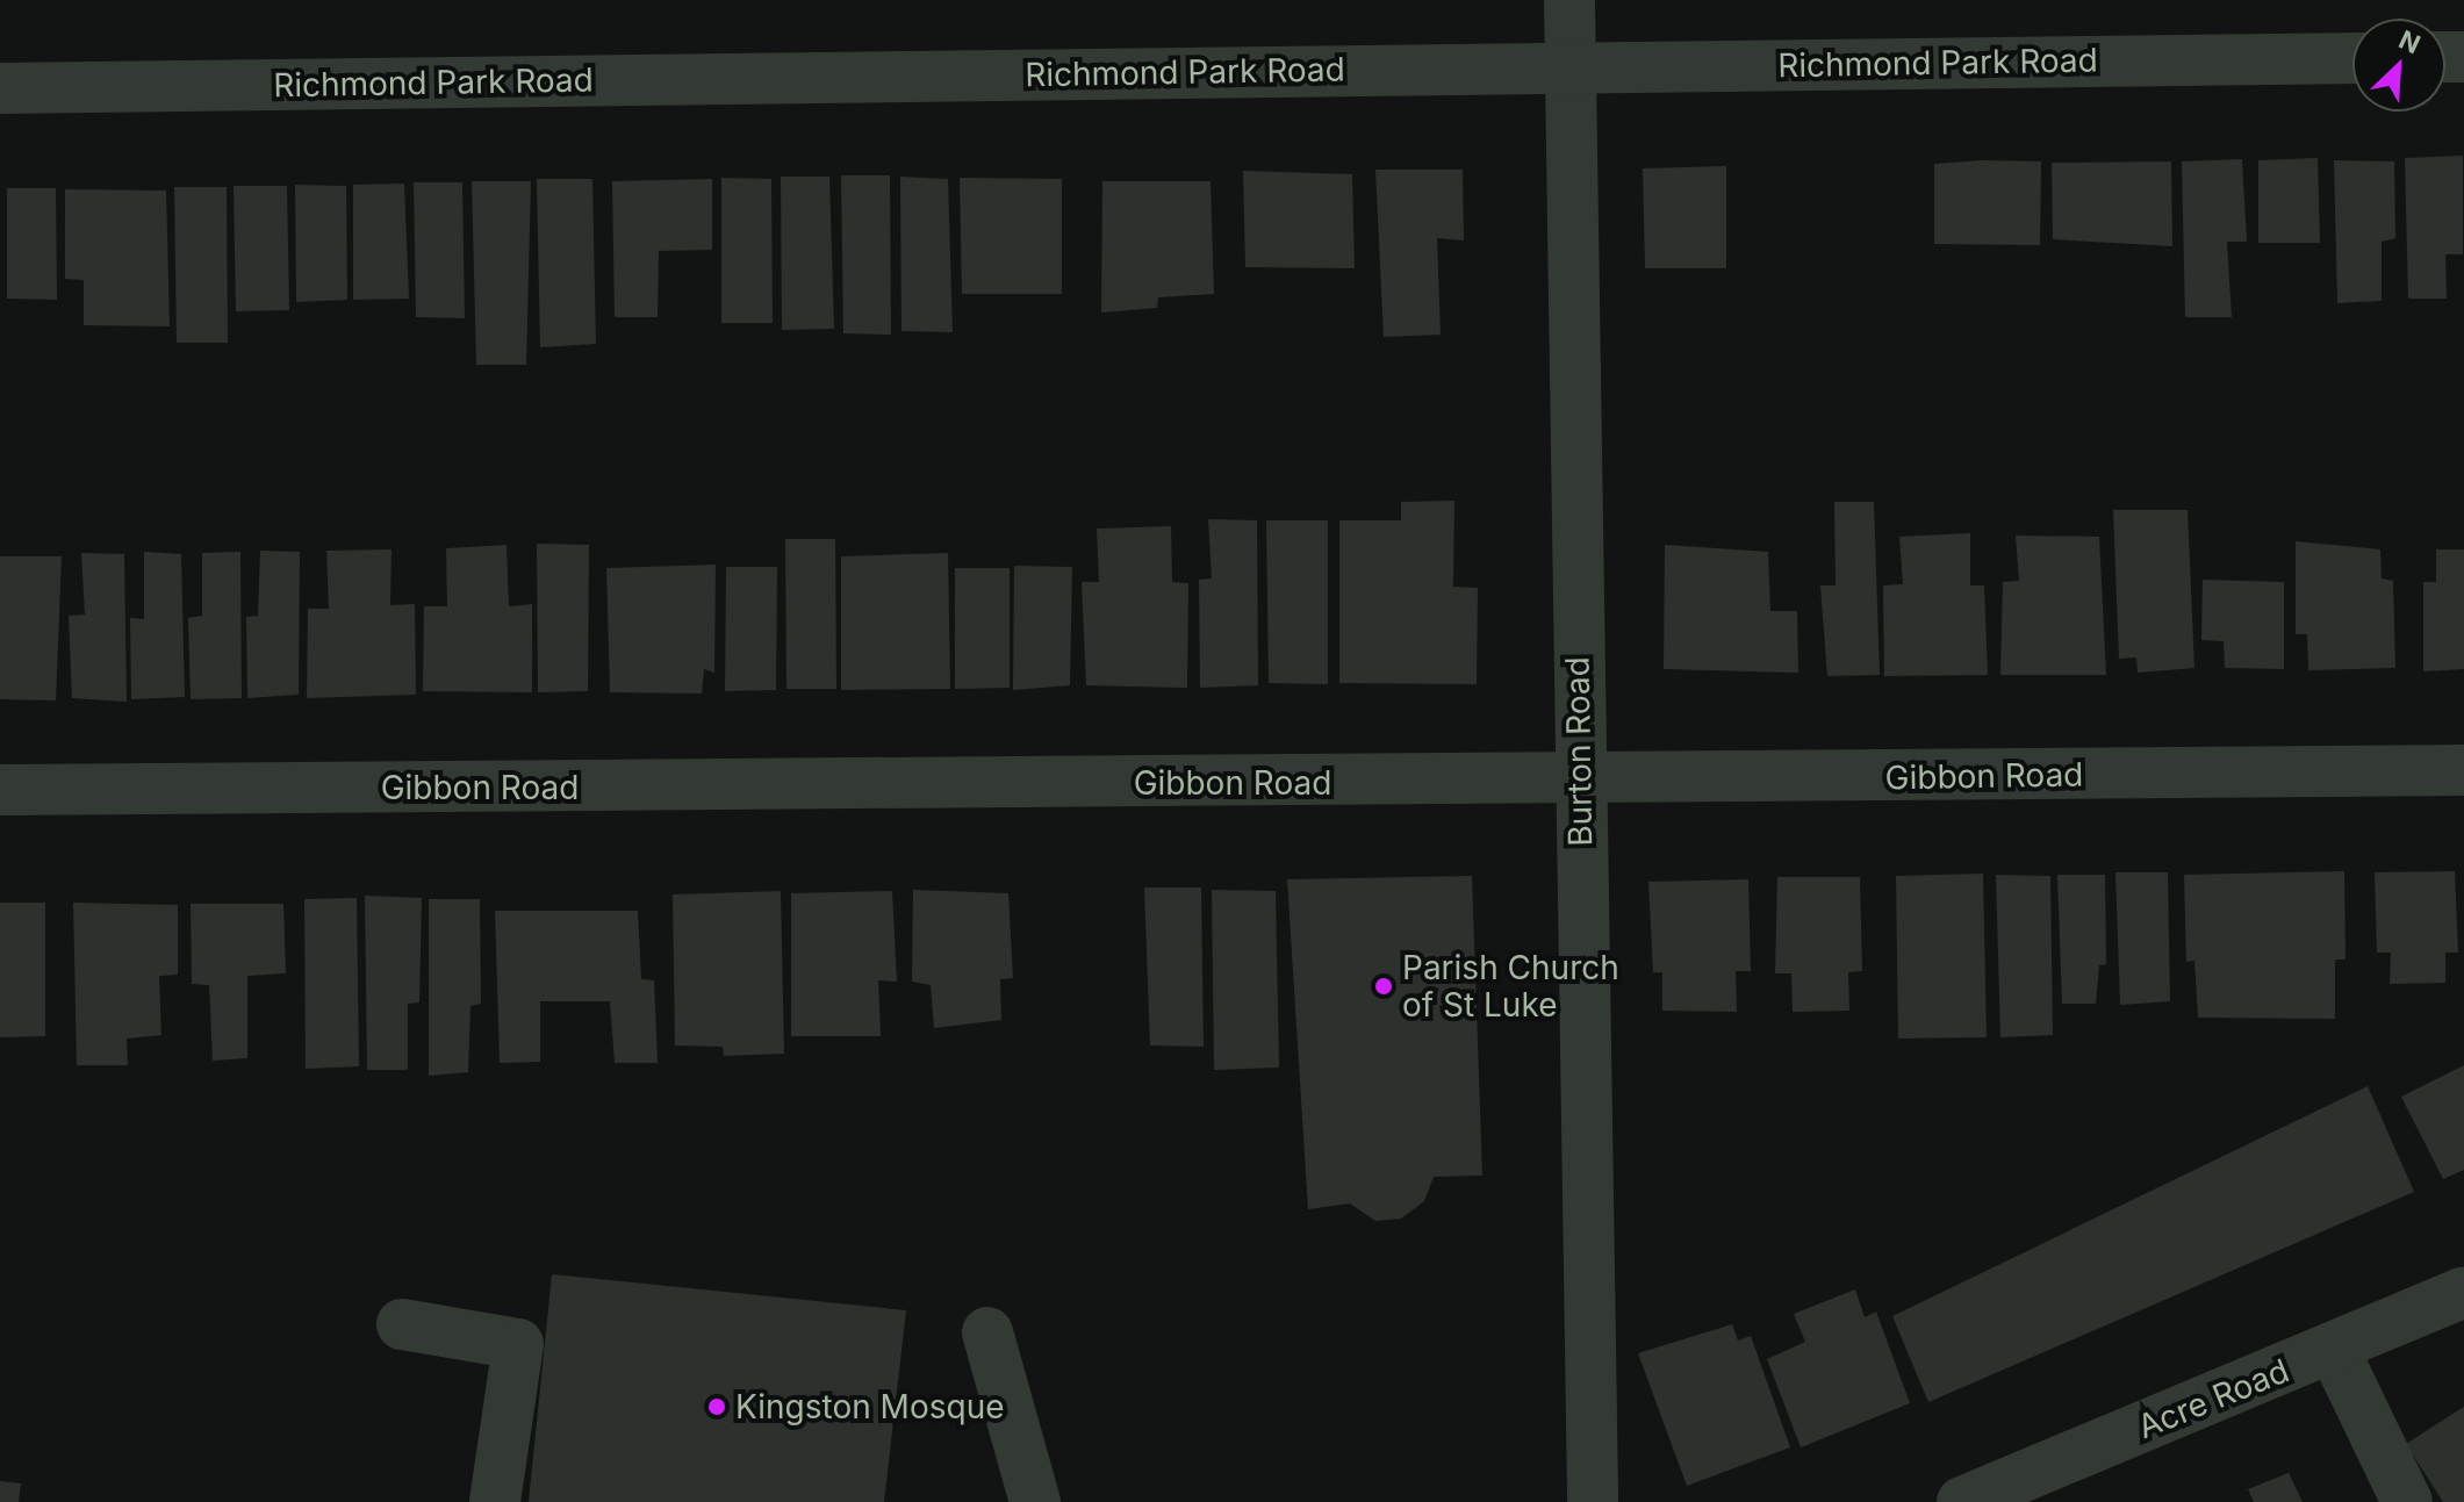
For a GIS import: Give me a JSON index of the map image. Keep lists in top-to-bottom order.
{
  "streets": {
    "street": [
      "Richmond Park Road",
      "Burton Road",
      "Gibbon Road",
      "Acre Road"
    ]
  },
  "crossings": [
    ["Richmond Park Road", "Burton Road"],
    ["Burton Road", "Gibbon Road"]
  ],
  "places": ["Parish Church of St Luke", "Kingston Mosque"],
  "north": "top right"
}
